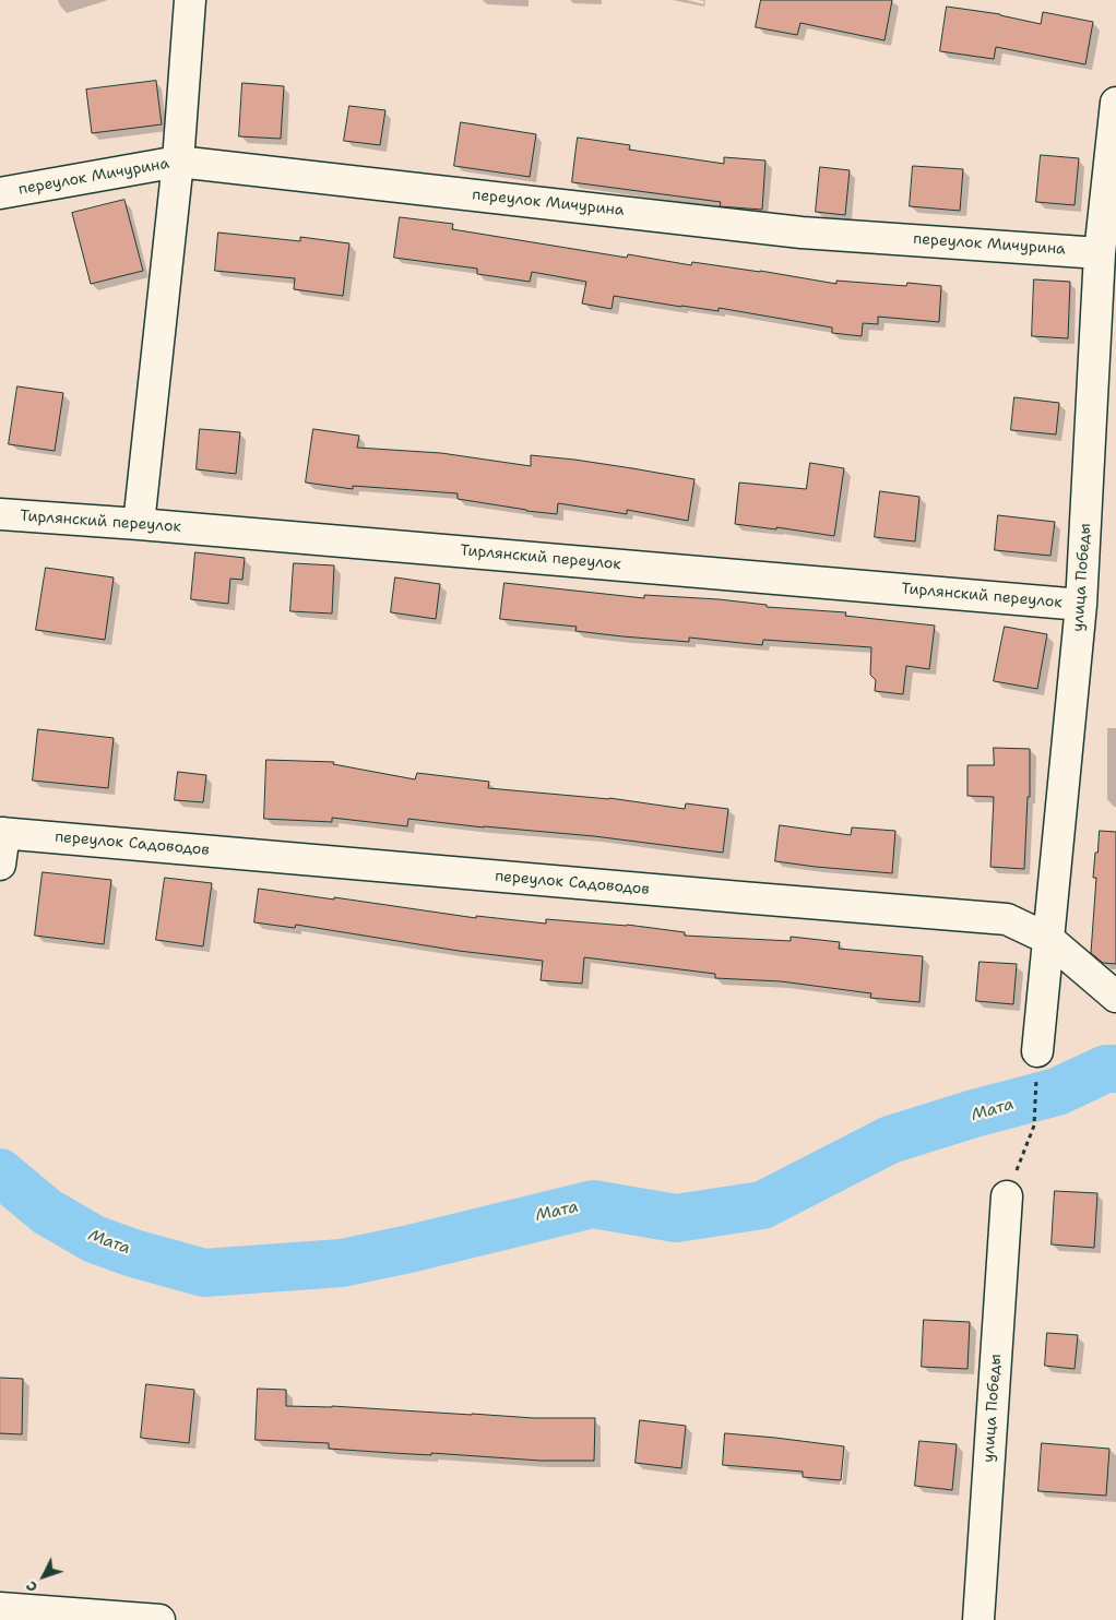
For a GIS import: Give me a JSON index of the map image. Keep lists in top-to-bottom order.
{
  "streets": {
    "street": [
      "переулок Мичурина",
      "Тирлянский переулок",
      "улица Победы",
      "переулок Садоводов"
    ]
  },
  "crossings": [
    ["переулок Мичурина", "улица Победы"],
    ["Тирлянский переулок", "улица Победы"],
    ["улица Победы", "переулок Садоводов"]
  ],
  "water": ["Мата"],
  "north": "bottom left"
}
